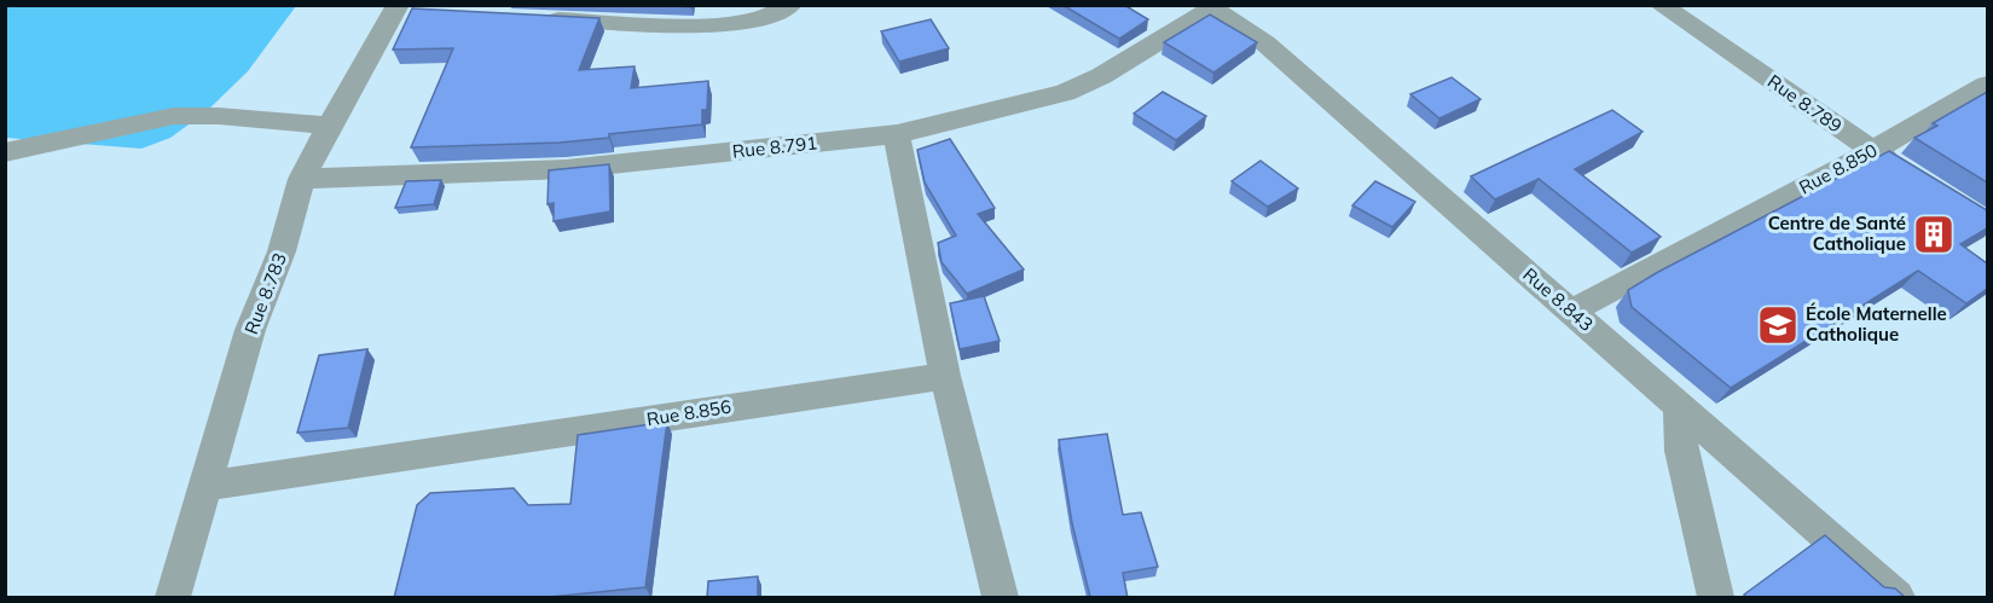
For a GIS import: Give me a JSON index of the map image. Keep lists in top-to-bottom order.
{
  "streets": {
    "street": [
      "Rue 8.789",
      "Rue 8.791",
      "Rue 8.850",
      "Rue 8.783",
      "Rue 8.843",
      "Rue 8.856"
    ]
  },
  "crossings": [
    ["Rue 8.789", "Rue 8.850"],
    ["Rue 8.791", "Rue 8.783"],
    ["Rue 8.791", "Rue 8.843"],
    ["Rue 8.850", "Rue 8.843"],
    ["Rue 8.783", "Rue 8.856"]
  ],
  "places": {
    "building": ["Centre de Santé Catholique"],
    "school or university": ["École Maternelle Catholique"]
  }
}
